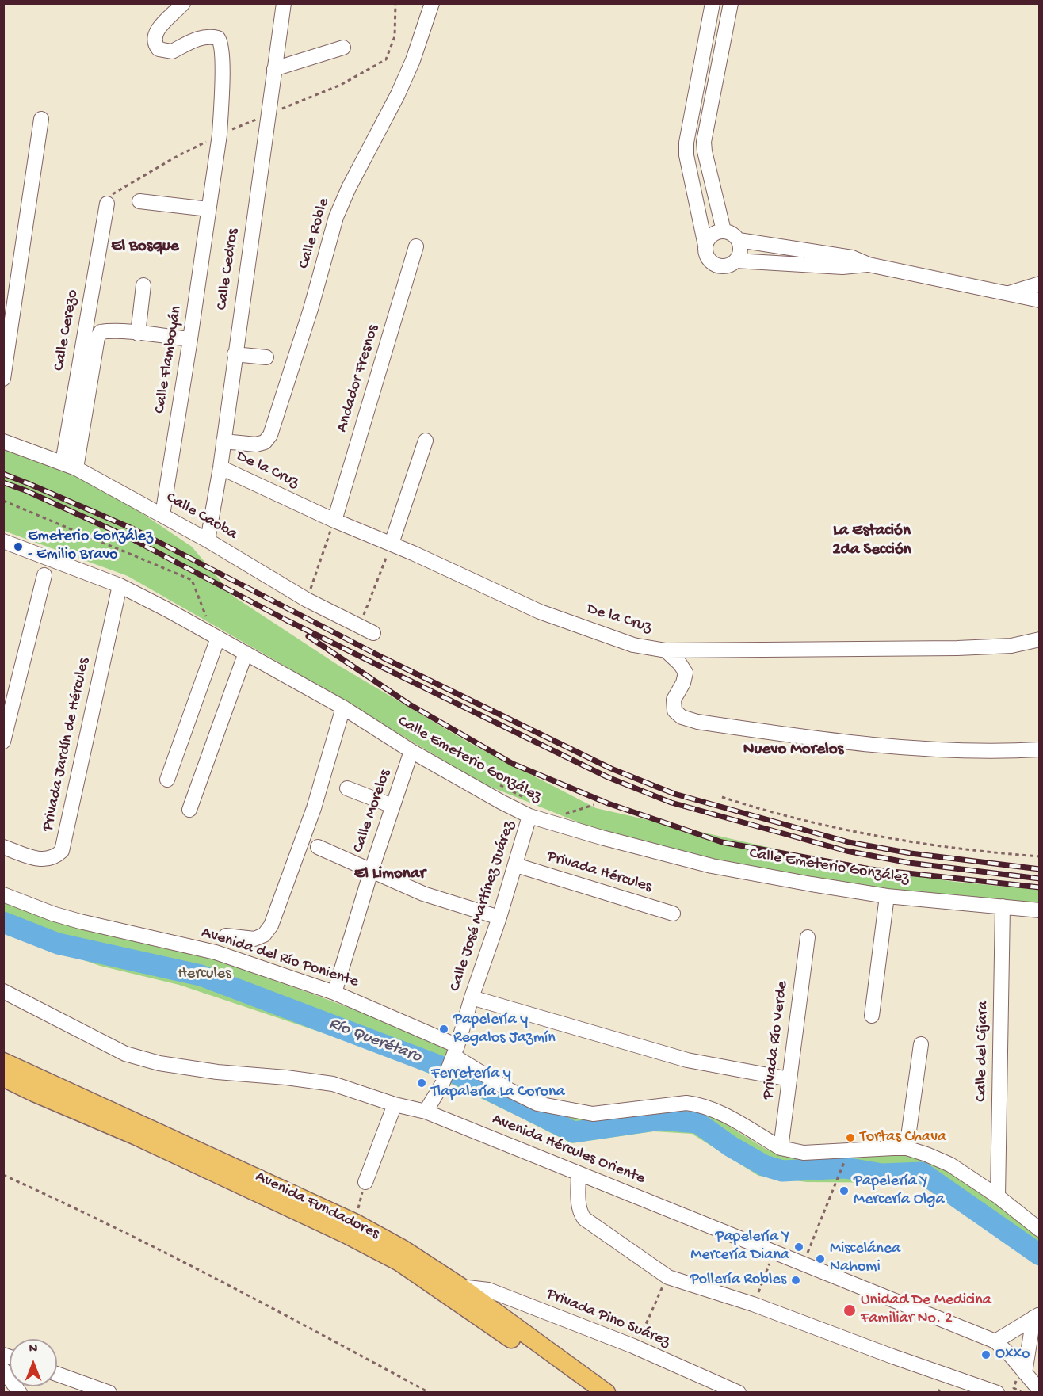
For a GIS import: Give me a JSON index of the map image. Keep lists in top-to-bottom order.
{
  "streets": {
    "main road": ["Avenida Fundadores"],
    "street": [
      "Calle Roble",
      "Calle Cedros",
      "Calle Cerezo",
      "Calle Flamboyán",
      "Andador Fresnos",
      "De la Cruz",
      "Calle Caoba",
      "Privada Jardín de Hércules",
      "Calle Emeterio González",
      "Calle Morelos",
      "Privada Hércules",
      "Calle José Martínez Juárez",
      "Avenida del Río Poniente",
      "Privada Río Verde",
      "Calle del Cíjara",
      "Avenida Hércules Oriente",
      "Privada Pino Suárez"
    ]
  },
  "crossings": [
    ["Calle Roble", "Calle Cedros"],
    ["Calle Cedros", "De la Cruz"],
    ["Calle Cedros", "Calle Caoba"],
    ["Calle Cerezo", "Calle Caoba"],
    ["Calle Flamboyán", "Calle Caoba"],
    ["Andador Fresnos", "De la Cruz"],
    ["Privada Jardín de Hércules", "Calle Emeterio González"],
    ["Calle Emeterio González", "Calle Morelos"],
    ["Calle Emeterio González", "Calle José Martínez Juárez"],
    ["Calle Emeterio González", "Calle del Cíjara"],
    ["Calle Morelos", "Avenida del Río Poniente"],
    ["Privada Hércules", "Calle José Martínez Juárez"],
    ["Calle José Martínez Juárez", "Avenida del Río Poniente"],
    ["Calle José Martínez Juárez", "Avenida Hércules Oriente"],
    ["Avenida del Río Poniente", "Privada Río Verde"],
    ["Avenida del Río Poniente", "Calle del Cíjara"],
    ["Avenida Fundadores", "Privada Pino Suárez"]
  ],
  "districts": [
    "El Bosque",
    "La Estación 2da Sección",
    "Nuevo Morelos",
    "El Limonar"
  ],
  "water": ["Río Querétaro"],
  "parks": ["Hercules"],
  "places": [
    "Emeterio González - Emilio Bravo",
    "Papelería y Regalos Jazmín",
    "Ferretería y Tlapalería La Corona",
    "Tortas Chava",
    "Papelería Y Mercería Olga",
    "Papelería Y Mercería Diana",
    "Miscelánea Nahomi",
    "Pollería Robles",
    "Unidad De Medicina Familiar No. 2",
    "Oxxo"
  ],
  "north": "top"
}
